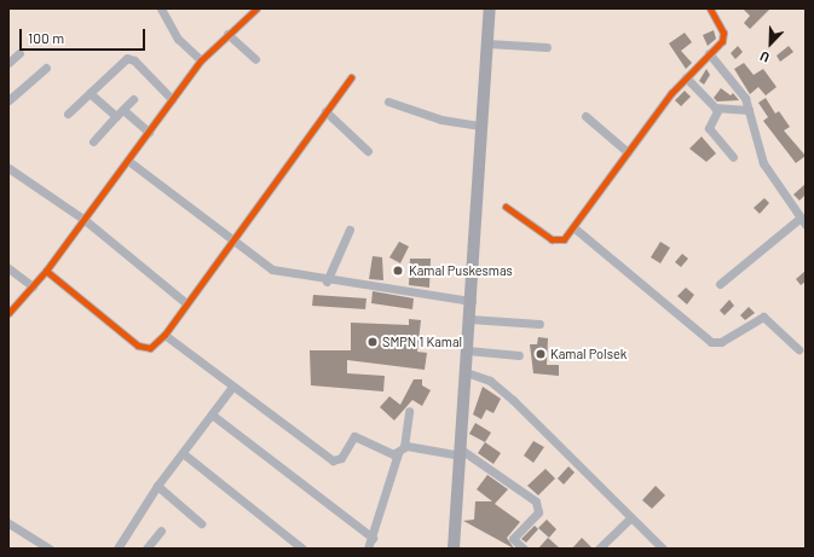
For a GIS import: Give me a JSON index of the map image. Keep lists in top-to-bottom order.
{
  "places": ["Kamal Puskesmas", "SMPN 1 Kamal", "Kamal Polsek"],
  "scale_bar": "100 m",
  "north": "bottom left"
}
